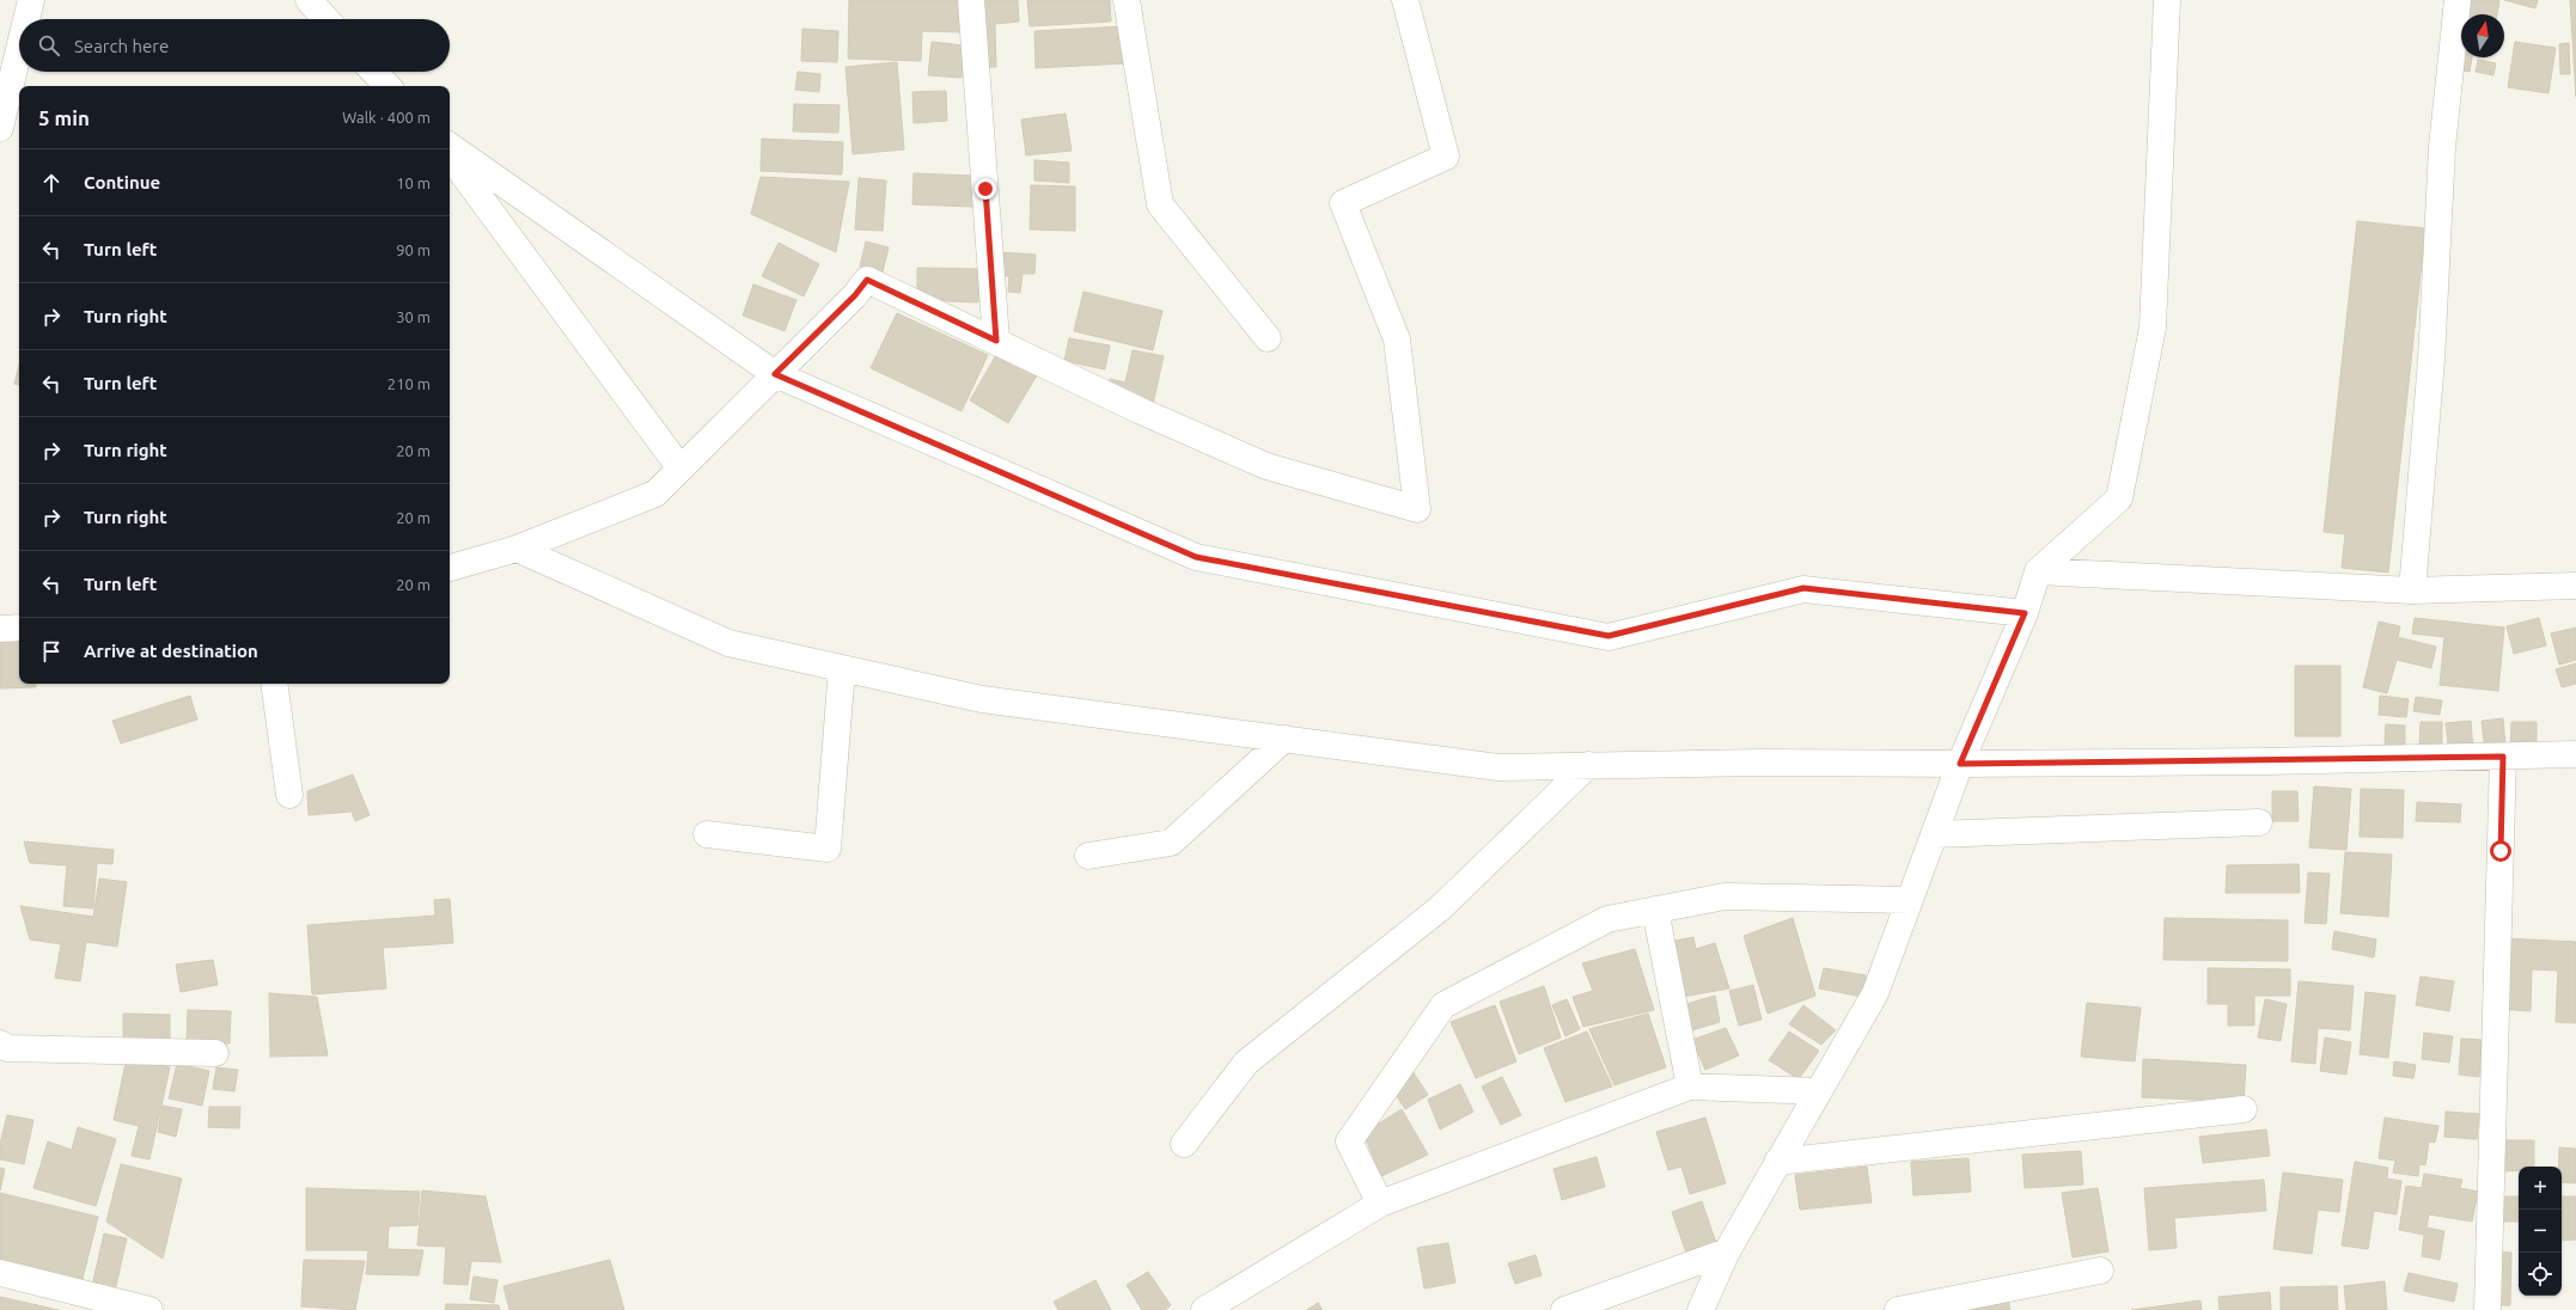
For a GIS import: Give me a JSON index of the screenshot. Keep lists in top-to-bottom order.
{
  "north": "top",
  "page": {
    "search": "Search here",
    "heading": ["5 min", "Walk · 400 m"],
    "list": [
      ["Continue", "10 m"],
      ["Turn left", "90 m"],
      ["Turn right", "30 m"],
      ["Turn left", "210 m"],
      ["Turn right", "20 m"],
      ["Turn right", "20 m"],
      ["Turn left", "20 m"],
      "Arrive at destination"
    ],
    "map_buttons": ["+", "−"]
  }
}
